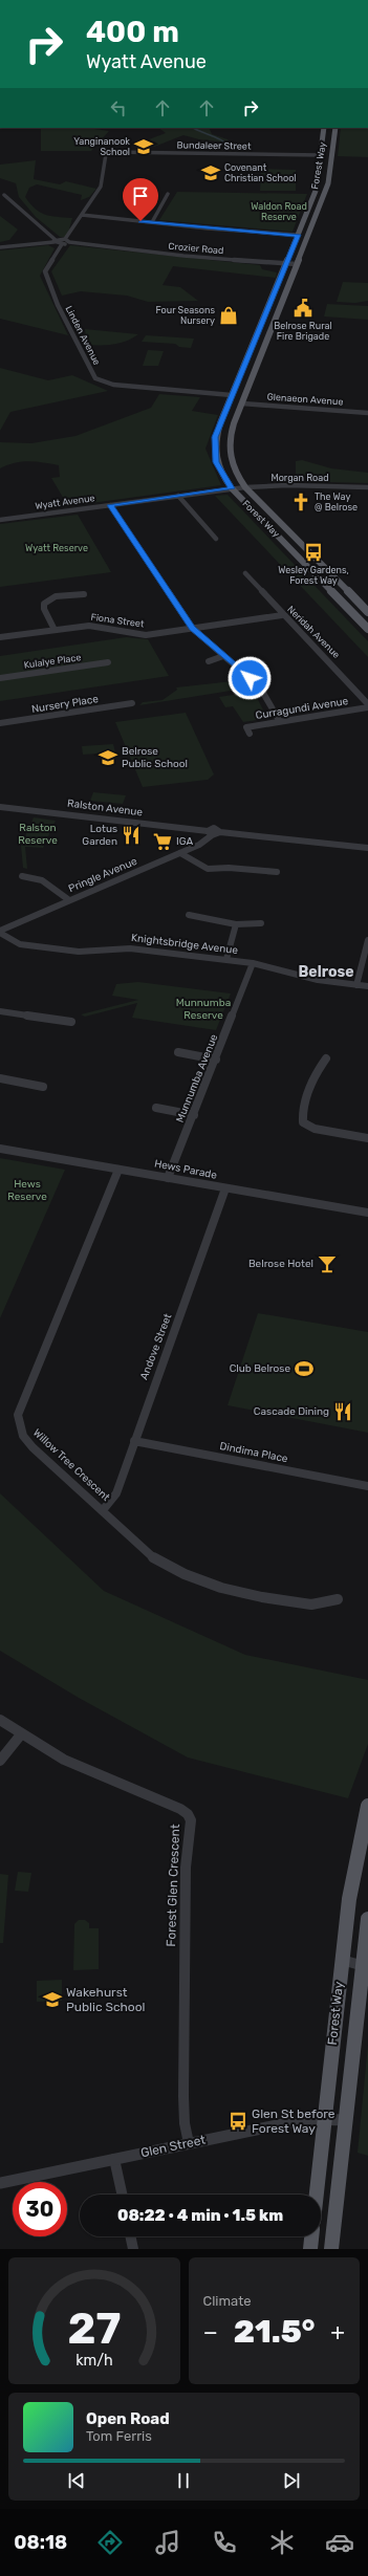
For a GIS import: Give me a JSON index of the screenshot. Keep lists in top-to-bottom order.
{
  "streets": {
    "main road": ["Forest Way"],
    "street": [
      "Bundaleer Street",
      "Crozier Road",
      "Linden Avenue",
      "Glenaeon Avenue",
      "Morgan Road",
      "Wyatt Avenue",
      "Fiona Street",
      "Neridah Avenue",
      "Kulalye Place",
      "Nursery Place",
      "Curragundi Avenue",
      "Ralston Avenue",
      "Pringle Avenue",
      "Knightsbridge Avenue",
      "Munnumba Avenue",
      "Hews Parade",
      "Andove Street",
      "Dindima Place",
      "Willow Tree Crescent",
      "Forest Glen Crescent",
      "Glen Street"
    ]
  },
  "crossings": [
    ["Bundaleer Street", "Forest Way"],
    ["Forest Way", "Crozier Road"],
    ["Forest Way", "Linden Avenue"],
    ["Forest Way", "Glenaeon Avenue"],
    ["Forest Way", "Morgan Road"],
    ["Forest Way", "Wyatt Avenue"],
    ["Forest Way", "Glen Street"],
    ["Morgan Road", "Wyatt Avenue"],
    ["Fiona Street", "Neridah Avenue"],
    ["Ralston Avenue", "Pringle Avenue"],
    ["Pringle Avenue", "Knightsbridge Avenue"],
    ["Knightsbridge Avenue", "Munnumba Avenue"],
    ["Munnumba Avenue", "Hews Parade"],
    ["Hews Parade", "Andove Street"],
    ["Hews Parade", "Willow Tree Crescent"],
    ["Andove Street", "Dindima Place"],
    ["Andove Street", "Willow Tree Crescent"],
    ["Forest Glen Crescent", "Glen Street"]
  ],
  "districts": ["Belrose"],
  "parks": [
    "Waldon Road Reserve",
    "Wyatt Reserve",
    "Ralston Reserve",
    "Munnumba Reserve",
    "Hews Reserve"
  ],
  "places": {
    "school or university": [
      "Yanginanook School",
      "Covenant Christian School",
      "Belrose Public School",
      "Wakehurst Public School"
    ],
    "public building": ["Belrose Rural Fire Brigade"],
    "shop": ["Four Seasons Nursery"],
    "church": ["The Way @ Belrose"],
    "bus stop": ["Wesley Gardens, Forest Way", "Glen St before Forest Way"],
    "restaurant": ["Lotus Garden", "Cascade Dining"],
    "supermarket": ["IGA"],
    "bar": ["Belrose Hotel"],
    "sports": ["Club Belrose"]
  },
  "page": {
    "turn": ["400 m", "Wyatt Avenue"],
    "limit": "30",
    "trip": "08:22 · 4 min · 1.5 km",
    "tile": "Climate",
    "heat": ["−", "21.5°", "+"],
    "song": ["Open Road", "Tom Ferris"],
    "tabs": "08:18",
    "gauge": ["27", "km/h"]
  }
}
